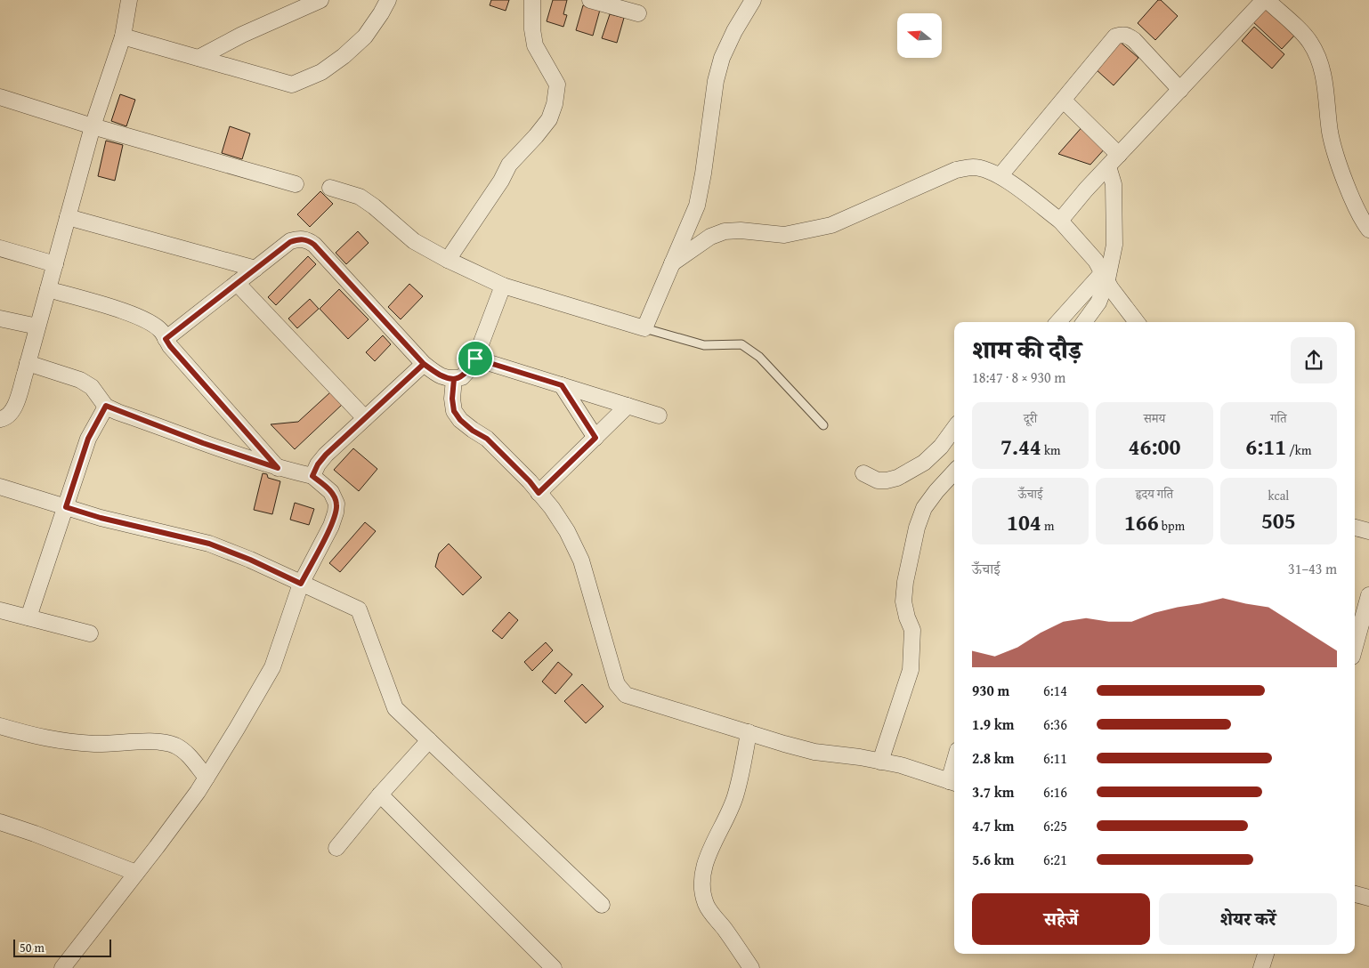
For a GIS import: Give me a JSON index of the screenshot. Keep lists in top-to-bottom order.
{
  "scale_bar": "50 m",
  "north": "left",
  "page": {
    "heading": ["शाम की दौड़", "18:47 · 8 × 930 m"],
    "stats": [
      ["दूरी", "7.44 km"],
      ["समय", "46:00"],
      ["गति", "6:11 /km"],
      ["ऊँचाई", "104 m"],
      ["हृदय गति", "166 bpm"],
      ["kcal", "505"]
    ],
    "chart": ["ऊँचाई", "31–43 m"],
    "list": [
      {
        "name": "930 m",
        "note": "6:14"
      },
      {
        "name": "1.9 km",
        "note": "6:36"
      },
      {
        "name": "2.8 km",
        "note": "6:11"
      },
      {
        "name": "3.7 km",
        "note": "6:16"
      },
      {
        "name": "4.7 km",
        "note": "6:25"
      },
      {
        "name": "5.6 km",
        "note": "6:21"
      }
    ],
    "buttons": ["सहेजें", "शेयर करें"],
    "scale": "50 m"
  }
}
